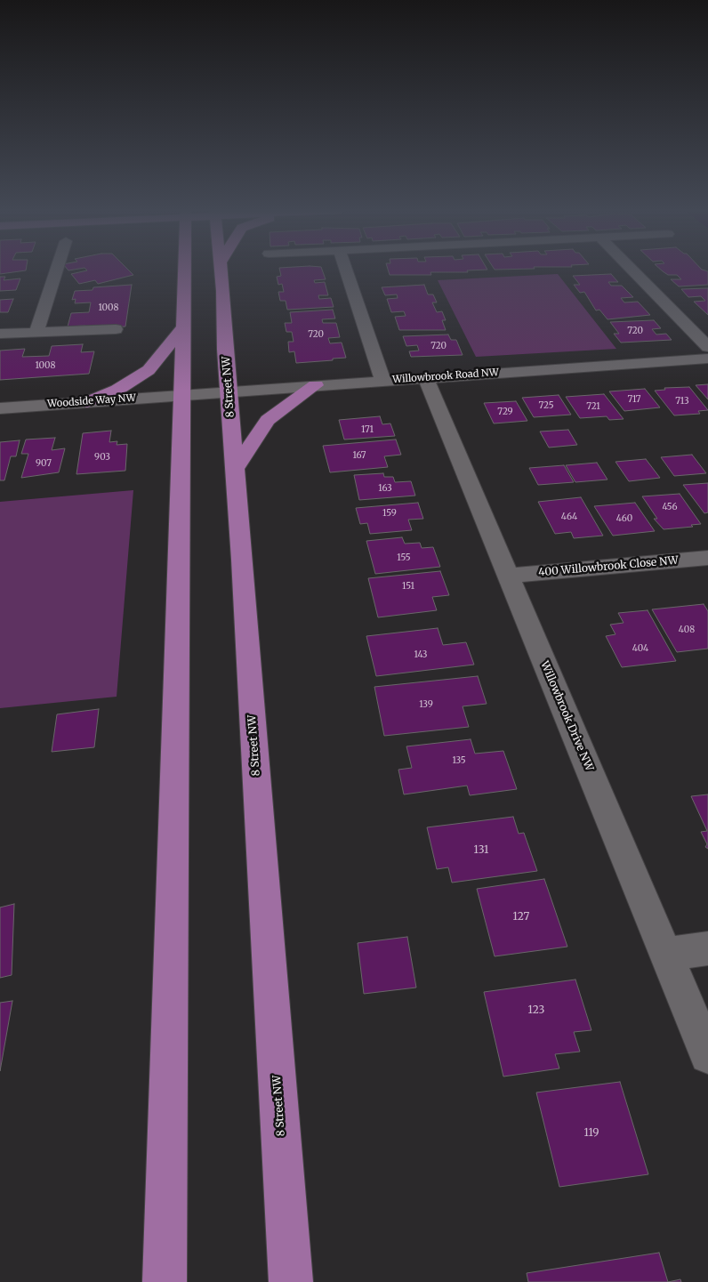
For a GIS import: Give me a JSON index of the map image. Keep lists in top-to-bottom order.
{
  "streets": {
    "main road": ["8 Street NW"],
    "street": [
      "Willowbrook Road NW",
      "Woodside Way NW",
      "400 Willowbrook Close NW",
      "Willowbrook Drive NW"
    ]
  },
  "crossings": [
    ["Willowbrook Road NW", "8 Street NW"],
    ["Willowbrook Road NW", "Woodside Way NW"],
    ["Willowbrook Road NW", "Willowbrook Drive NW"],
    ["400 Willowbrook Close NW", "Willowbrook Drive NW"]
  ],
  "house_numbers": [
    "1008",
    "720",
    "720",
    "720",
    "1008",
    "717",
    "713",
    "725",
    "721",
    "729",
    "171",
    "167",
    "903",
    "907",
    "163",
    "456",
    "159",
    "464",
    "460",
    "155",
    "151",
    "408",
    "404",
    "143",
    "139",
    "135",
    "131",
    "127",
    "123",
    "119"
  ]
}
